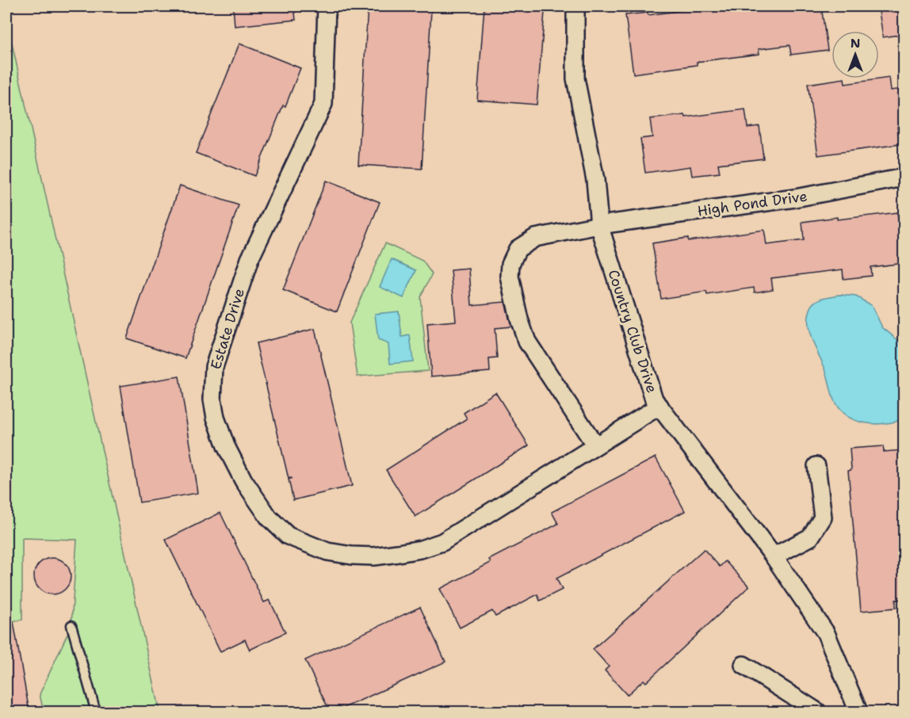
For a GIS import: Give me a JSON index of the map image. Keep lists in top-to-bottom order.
{
  "streets": {
    "street": ["High Pond Drive", "Estate Drive", "Country Club Drive"]
  },
  "crossings": [
    ["High Pond Drive", "Country Club Drive"],
    ["Estate Drive", "Country Club Drive"]
  ],
  "north": "top"
}
